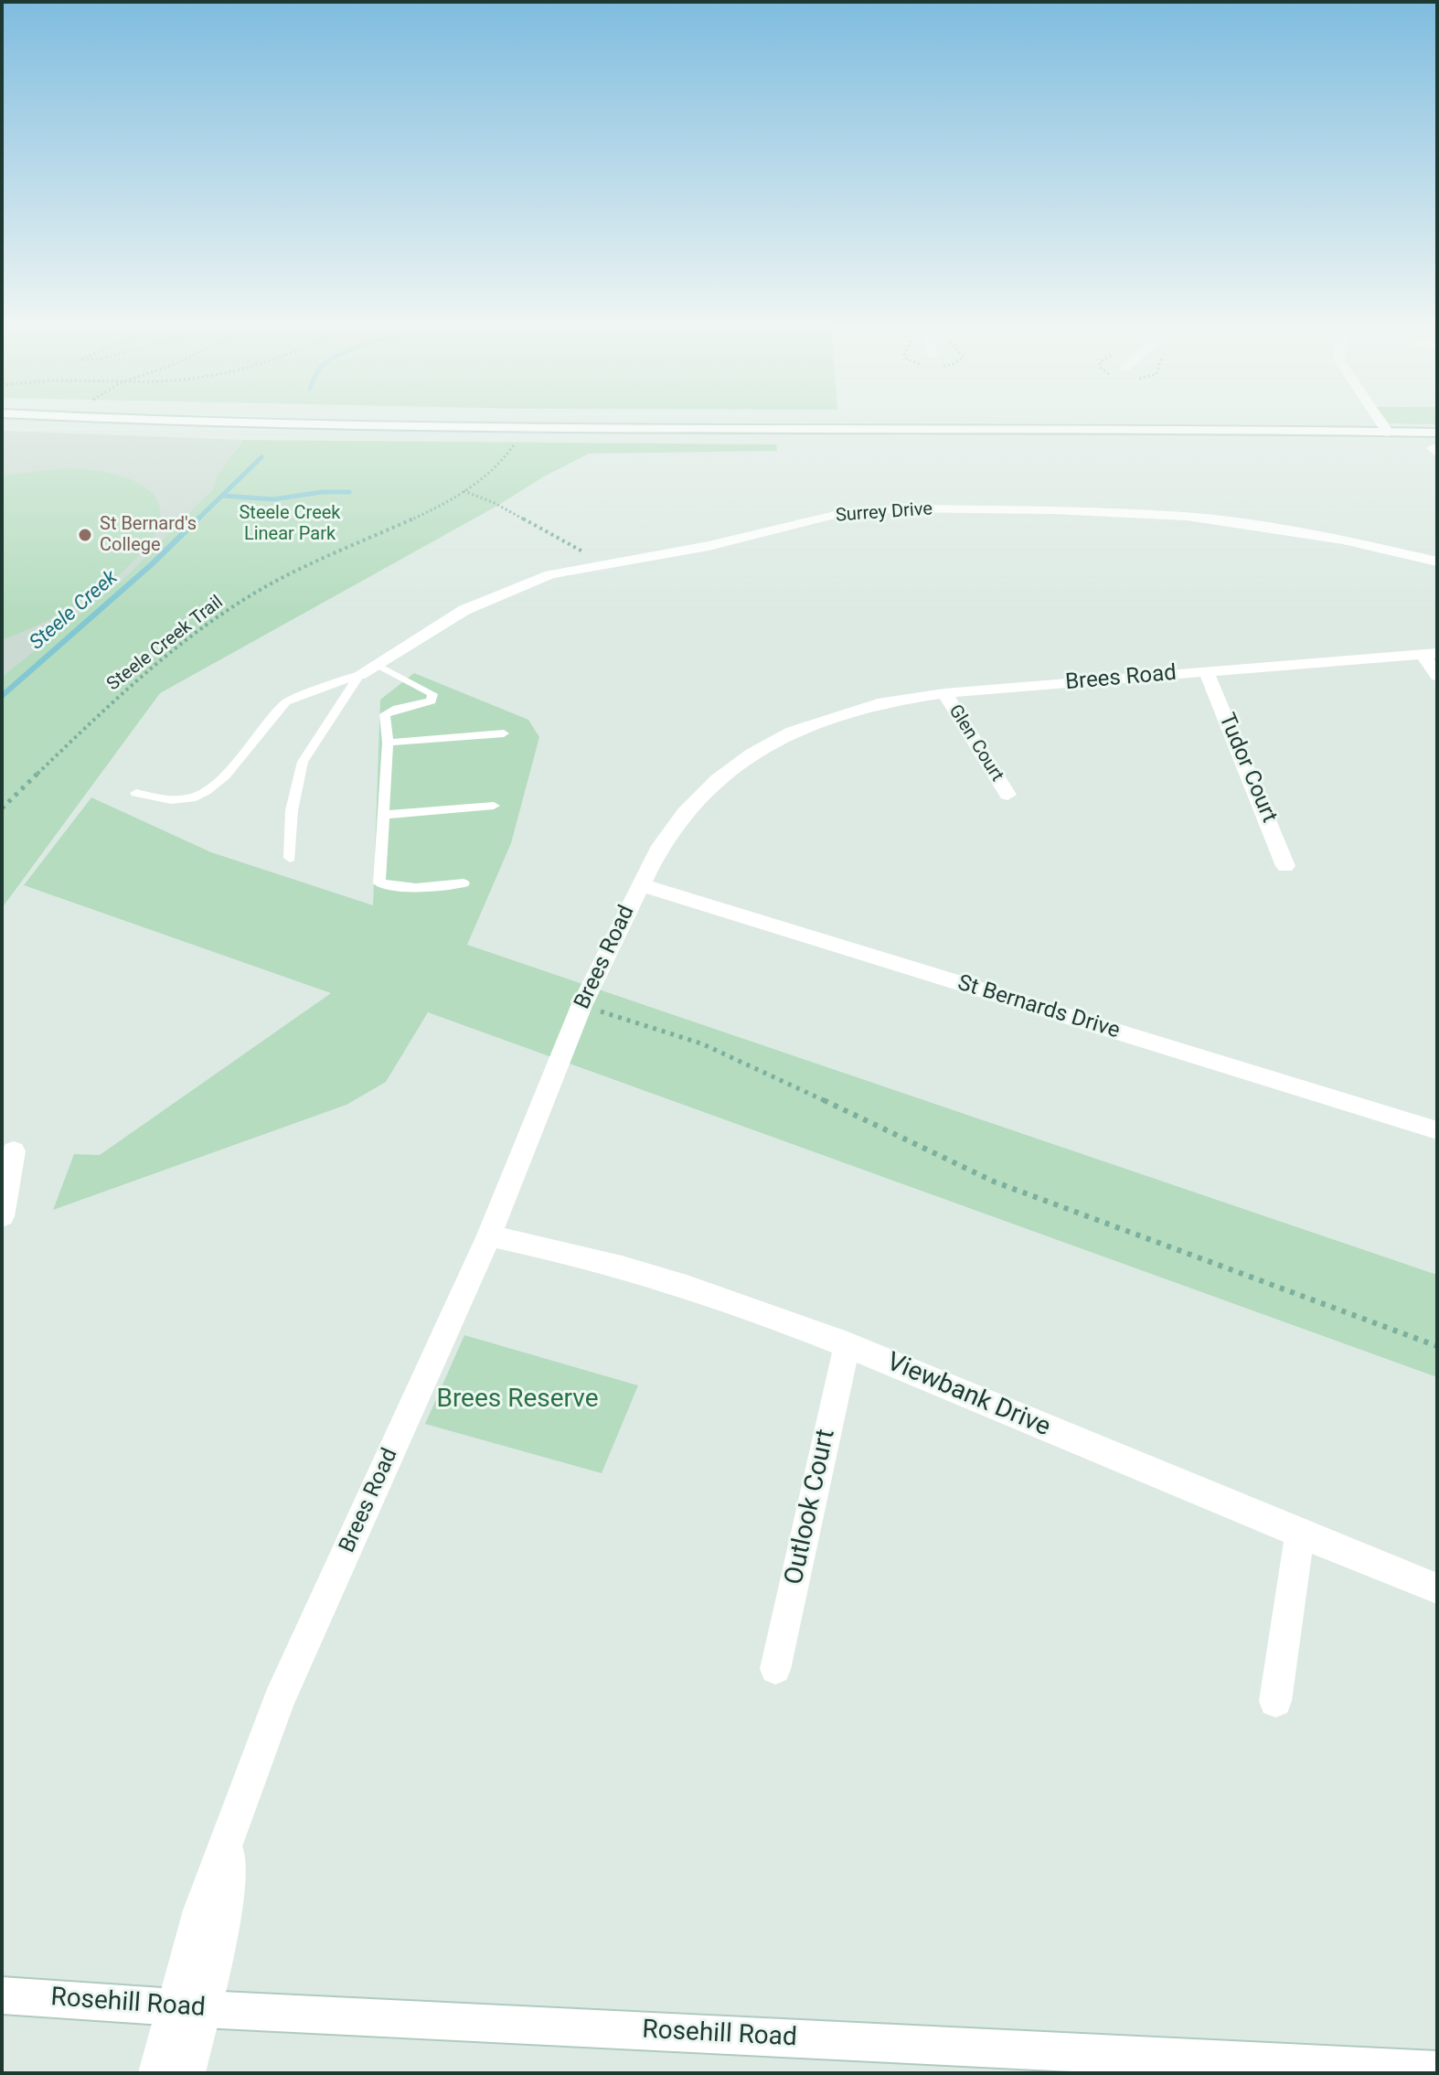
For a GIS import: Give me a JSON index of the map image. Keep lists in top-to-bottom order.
{
  "streets": {
    "street": [
      "Surrey Drive",
      "Brees Road",
      "Glen Court",
      "Tudor Court",
      "St Bernards Drive",
      "Viewbank Drive",
      "Outlook Court",
      "Rosehill Road"
    ],
    "path": ["Steele Creek Trail"]
  },
  "crossings": [
    ["Brees Road", "Glen Court"],
    ["Brees Road", "Tudor Court"],
    ["Brees Road", "St Bernards Drive"],
    ["Brees Road", "Viewbank Drive"],
    ["Brees Road", "Rosehill Road"],
    ["Viewbank Drive", "Outlook Court"]
  ],
  "water": ["Steele Creek"],
  "parks": ["Steele Creek Linear Park", "Brees Reserve"],
  "places": ["St Bernard's College"]
}
